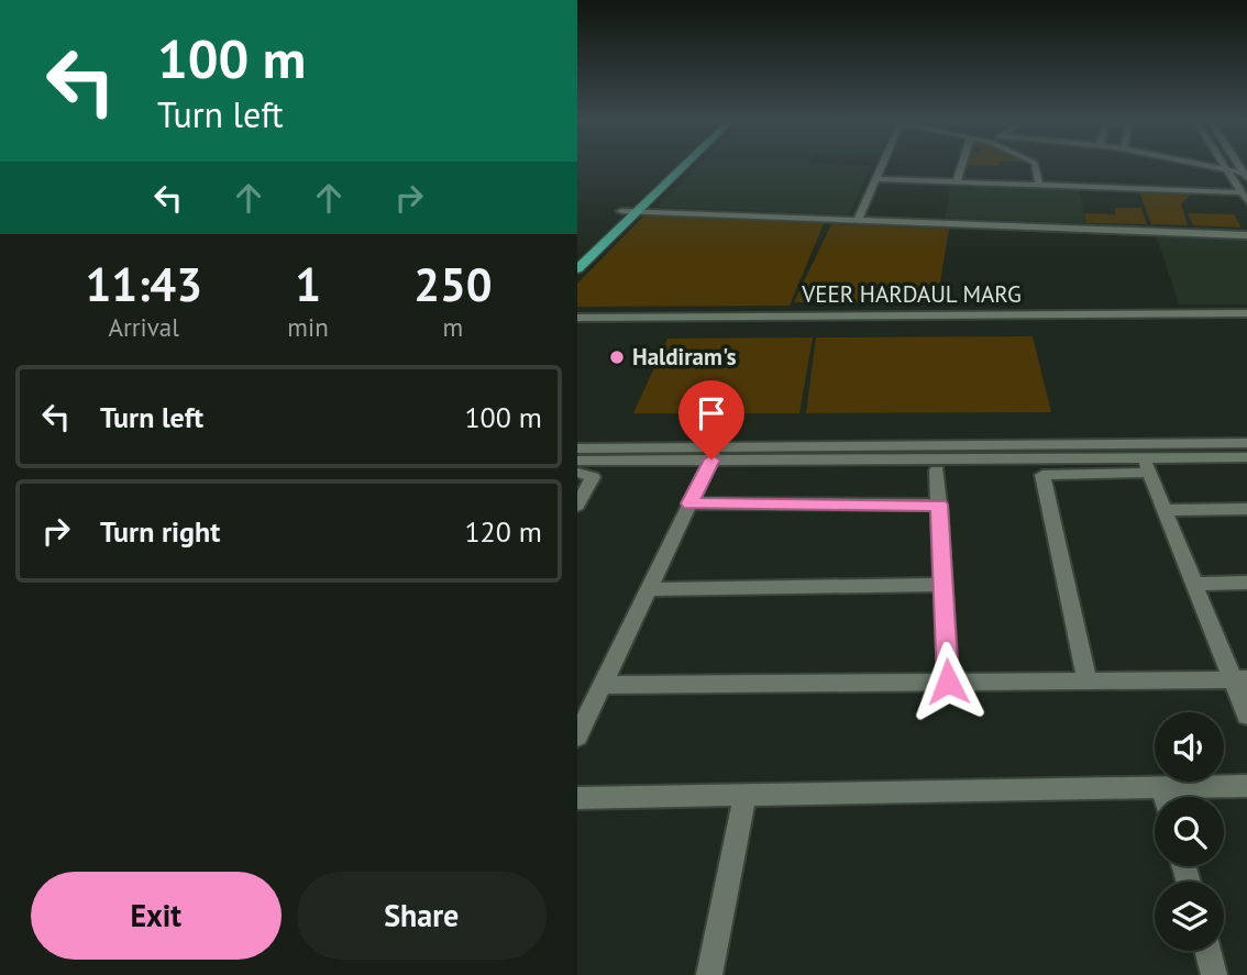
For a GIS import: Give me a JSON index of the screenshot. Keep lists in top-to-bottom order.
{
  "streets": {
    "street": ["VEER HARDAUL MARG"]
  },
  "places": ["Haldiram's"],
  "page": {
    "turn": ["100 m", "Turn left"],
    "eta": [
      "11:43",
      "Arrival",
      "1",
      "min",
      "250",
      "m"
    ],
    "list": [
      {
        "name": "Turn left",
        "value": "100 m"
      },
      {
        "name": "Turn right",
        "value": "120 m"
      }
    ],
    "buttons": ["Exit", "Share"]
  }
}
